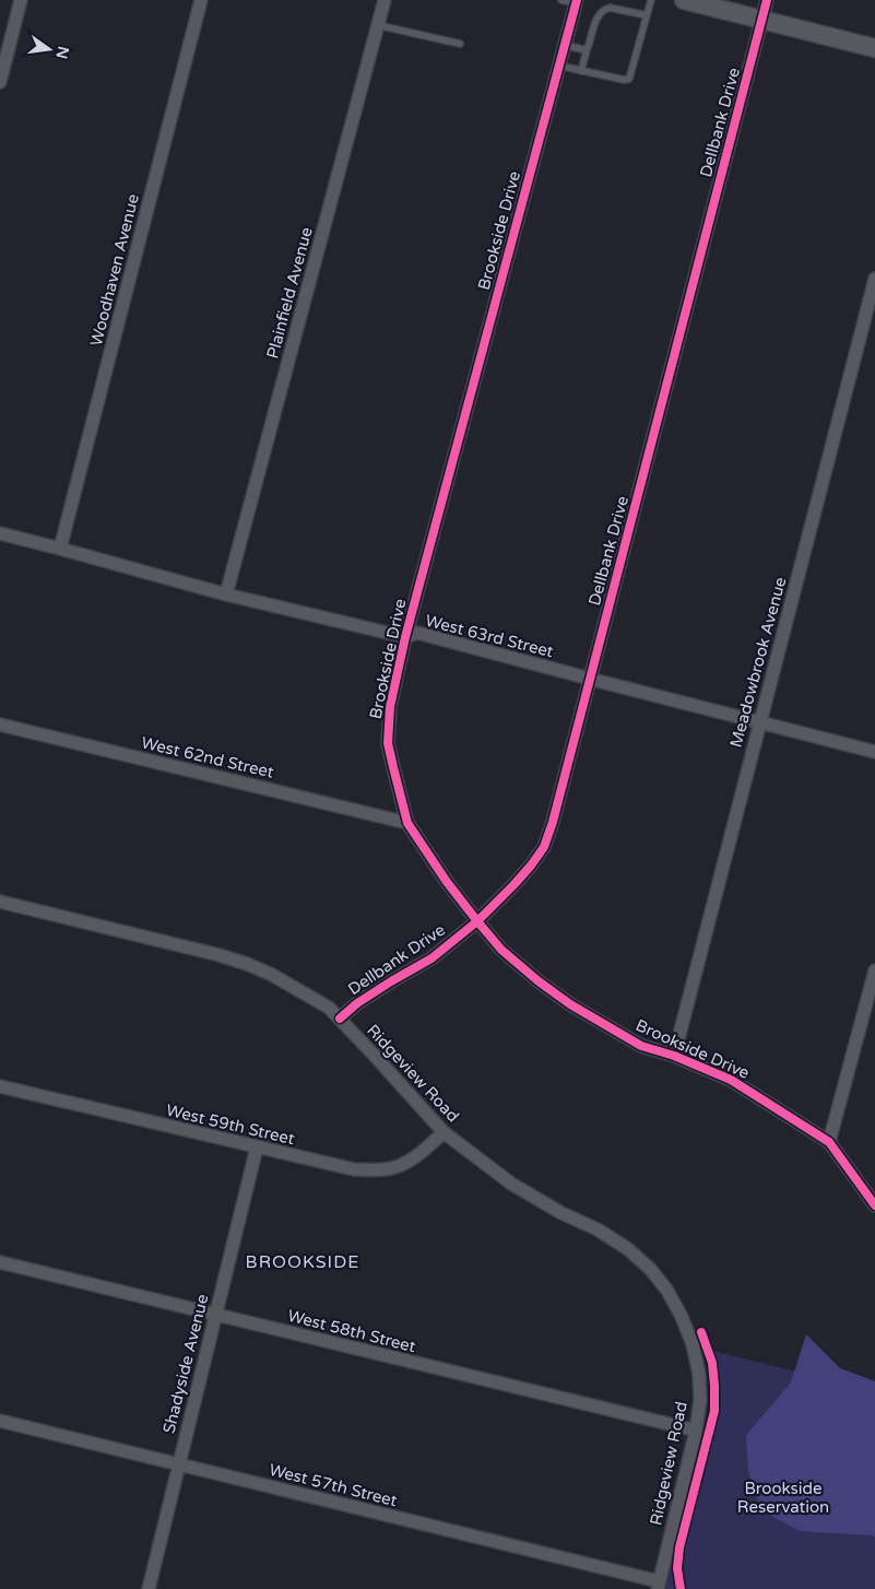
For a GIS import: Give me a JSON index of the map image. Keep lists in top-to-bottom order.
{
  "streets": {
    "street": [
      "Dellbank Drive",
      "Brookside Drive",
      "Woodhaven Avenue",
      "Plainfield Avenue",
      "West 63rd Street",
      "Meadowbrook Avenue",
      "West 62nd Street",
      "Ridgeview Road",
      "West 59th Street",
      "West 58th Street",
      "Shadyside Avenue",
      "West 57th Street"
    ]
  },
  "crossings": [
    ["Dellbank Drive", "Brookside Drive"],
    ["Dellbank Drive", "West 63rd Street"],
    ["Dellbank Drive", "Ridgeview Road"],
    ["Brookside Drive", "West 63rd Street"],
    ["Brookside Drive", "Meadowbrook Avenue"],
    ["Brookside Drive", "West 62nd Street"],
    ["Woodhaven Avenue", "West 63rd Street"],
    ["Plainfield Avenue", "West 63rd Street"],
    ["West 63rd Street", "Meadowbrook Avenue"],
    ["Ridgeview Road", "West 59th Street"],
    ["Ridgeview Road", "West 58th Street"],
    ["Ridgeview Road", "West 57th Street"],
    ["West 59th Street", "Shadyside Avenue"],
    ["West 58th Street", "Shadyside Avenue"],
    ["Shadyside Avenue", "West 57th Street"]
  ],
  "districts": ["BROOKSIDE"],
  "parks": ["Brookside Reservation"],
  "north": "right"
}
